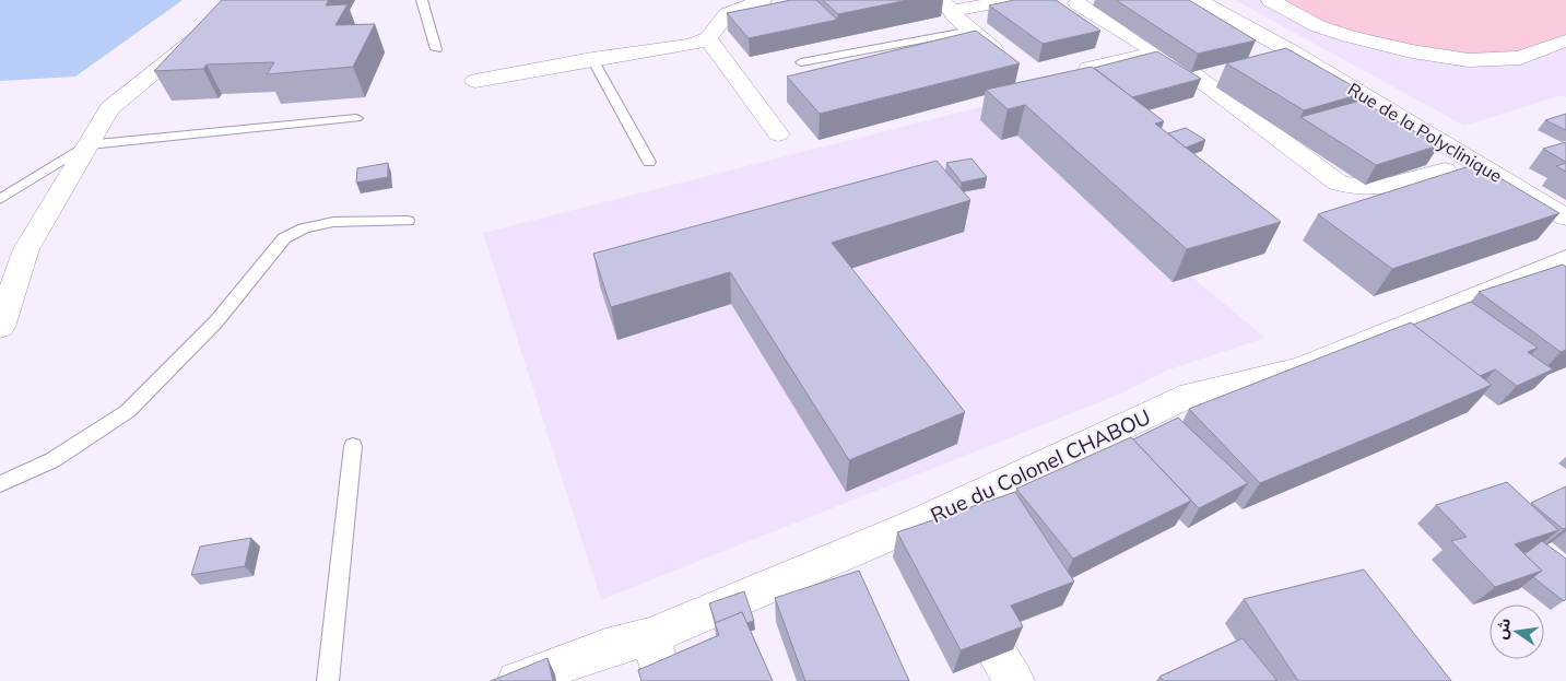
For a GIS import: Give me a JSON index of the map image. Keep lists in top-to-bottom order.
{
  "streets": {
    "street": ["Rue de la Polyclinique", "Rue du Colonel CHABOU"]
  },
  "north": "left"
}
